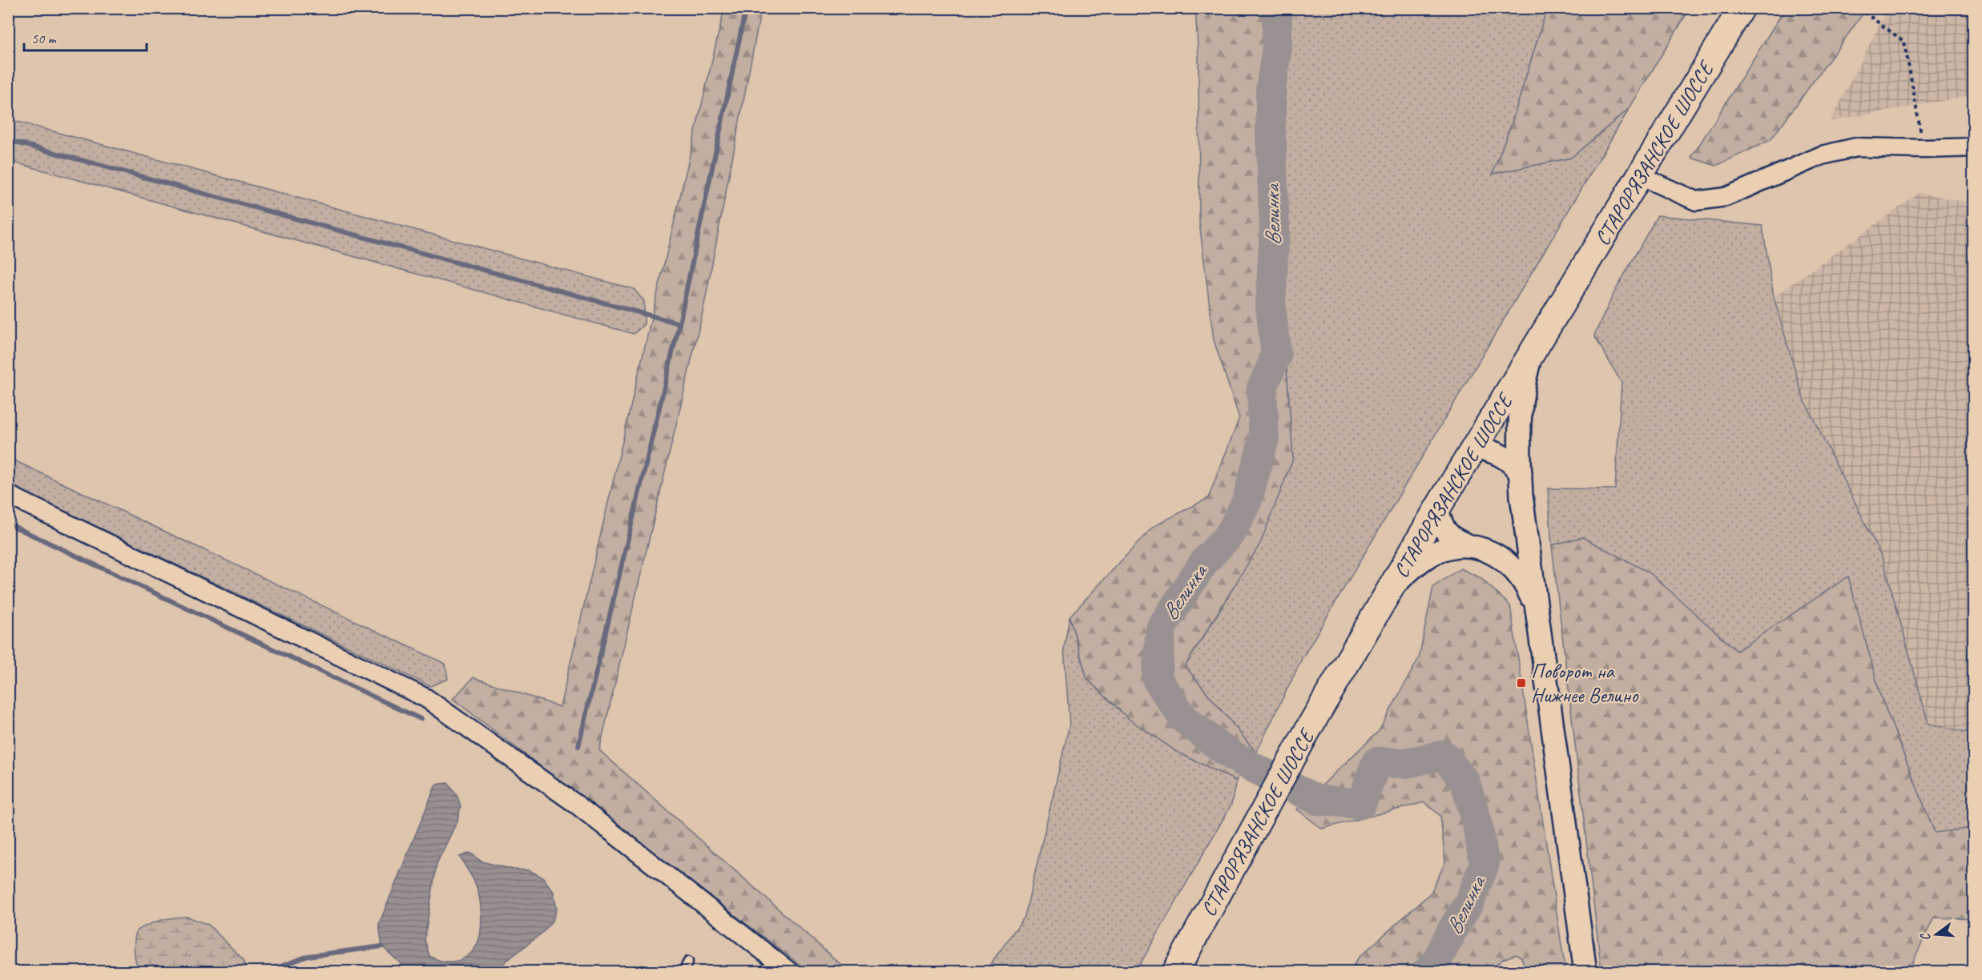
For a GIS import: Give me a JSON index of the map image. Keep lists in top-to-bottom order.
{
  "streets": {
    "main road": ["СТАРОРЯЗАНСКОЕ ШОССЕ"]
  },
  "water": ["Велинка"],
  "places": {
    "transit": ["Поворот на Нижнее Велино"]
  },
  "scale_bar": "50 m",
  "north": "left"
}
